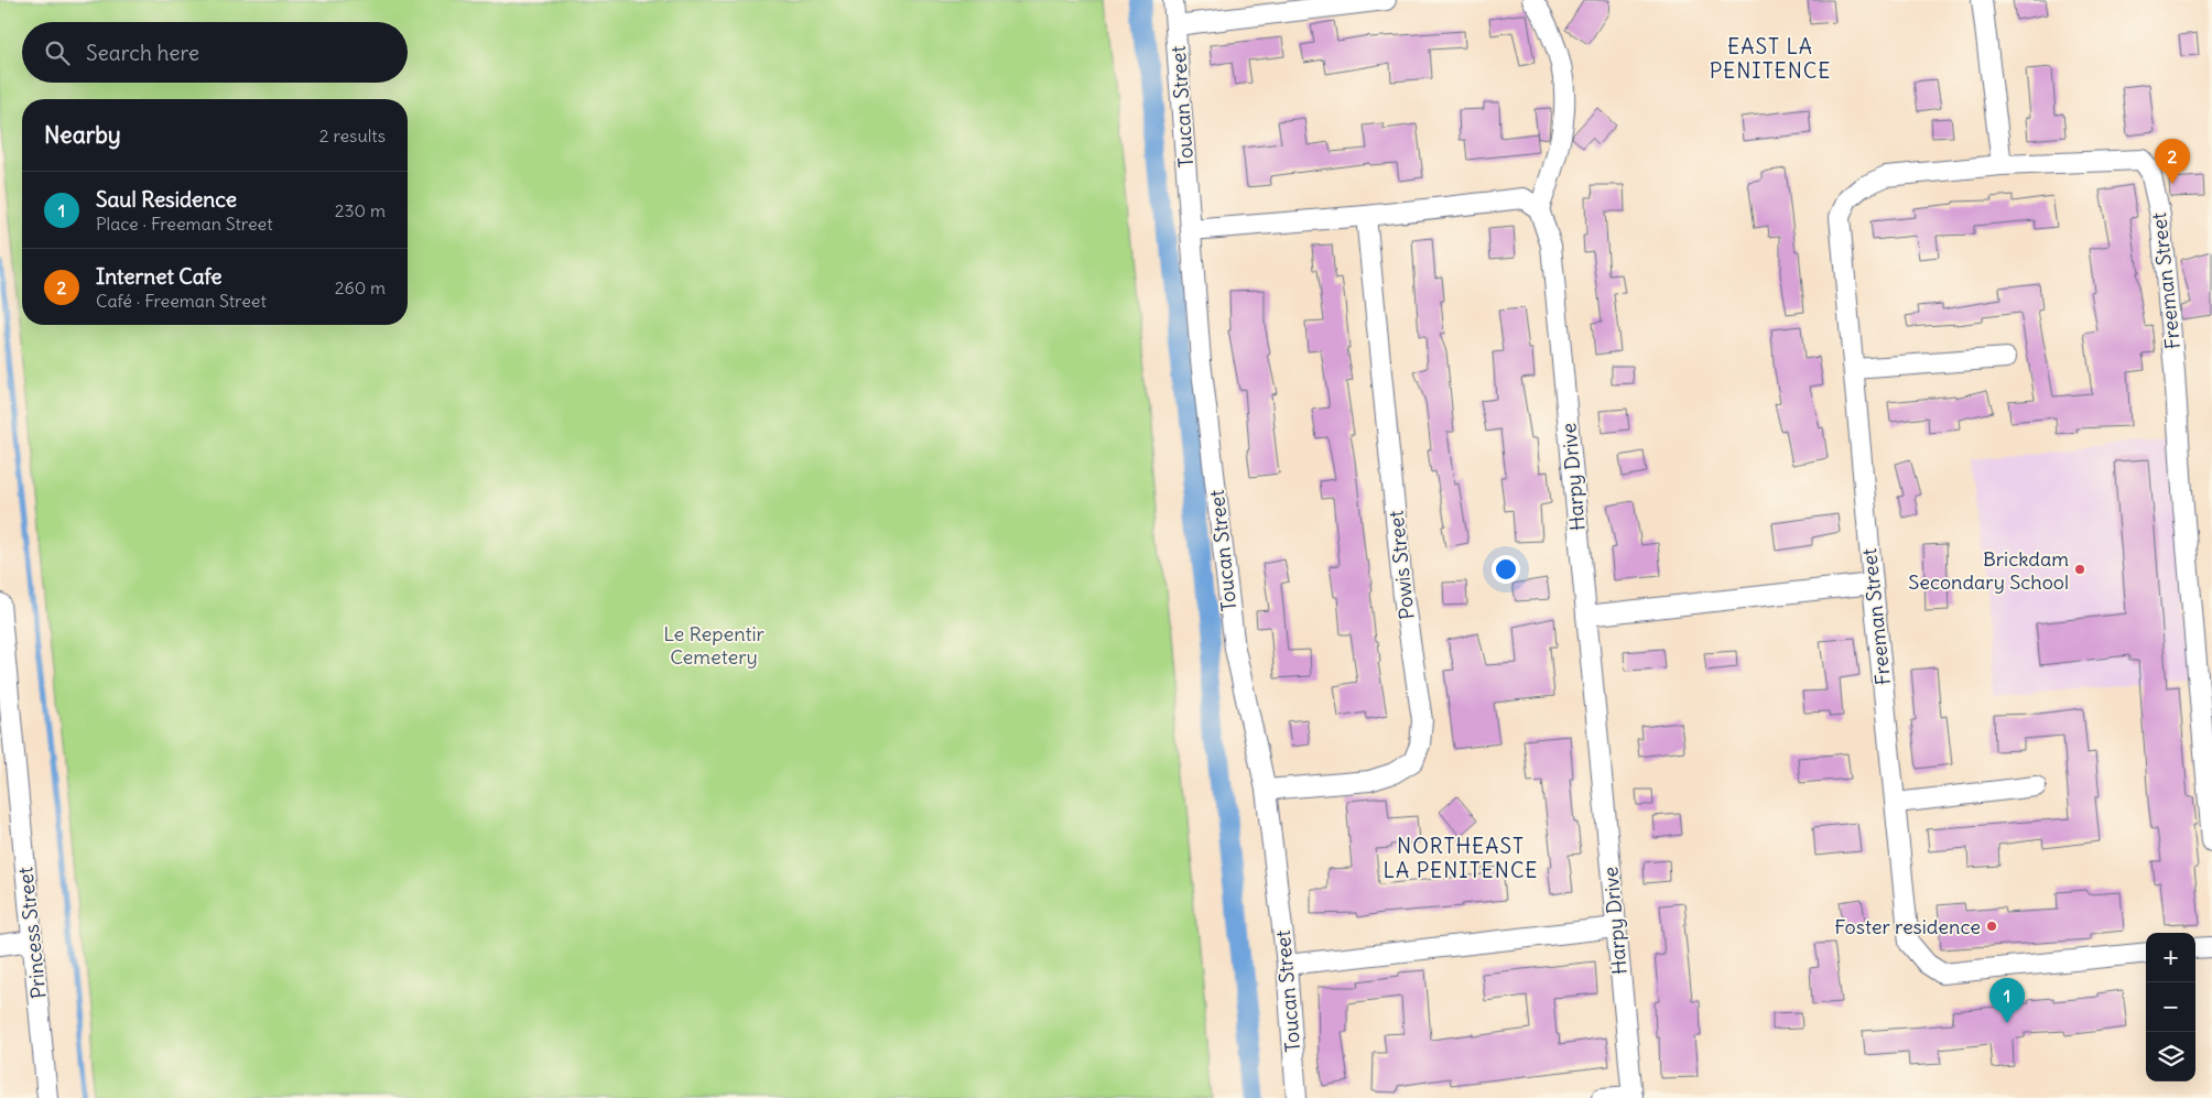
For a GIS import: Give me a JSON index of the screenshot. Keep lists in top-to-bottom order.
{
  "streets": {
    "street": [
      "Toucan Street",
      "Freeman Street",
      "Harpy Drive",
      "Powis Street",
      "Princess Street"
    ]
  },
  "crossings": [
    ["Toucan Street", "Powis Street"]
  ],
  "districts": ["EAST LA PENITENCE", "NORTHEAST LA PENITENCE"],
  "parks": ["Le Repentir Cemetery"],
  "places": ["Brickdam Secondary School", "Foster residence"],
  "page": {
    "search": "Search here",
    "heading": ["Nearby", "2 results"],
    "pins": ["2", "1"],
    "list": [
      {
        "mark": "1",
        "name": "Saul Residence",
        "note": "Place · Freeman Street",
        "value": "230 m"
      },
      {
        "mark": "2",
        "name": "Internet Cafe",
        "note": "Café · Freeman Street",
        "value": "260 m"
      }
    ],
    "map_buttons": ["+", "−"]
  }
}
